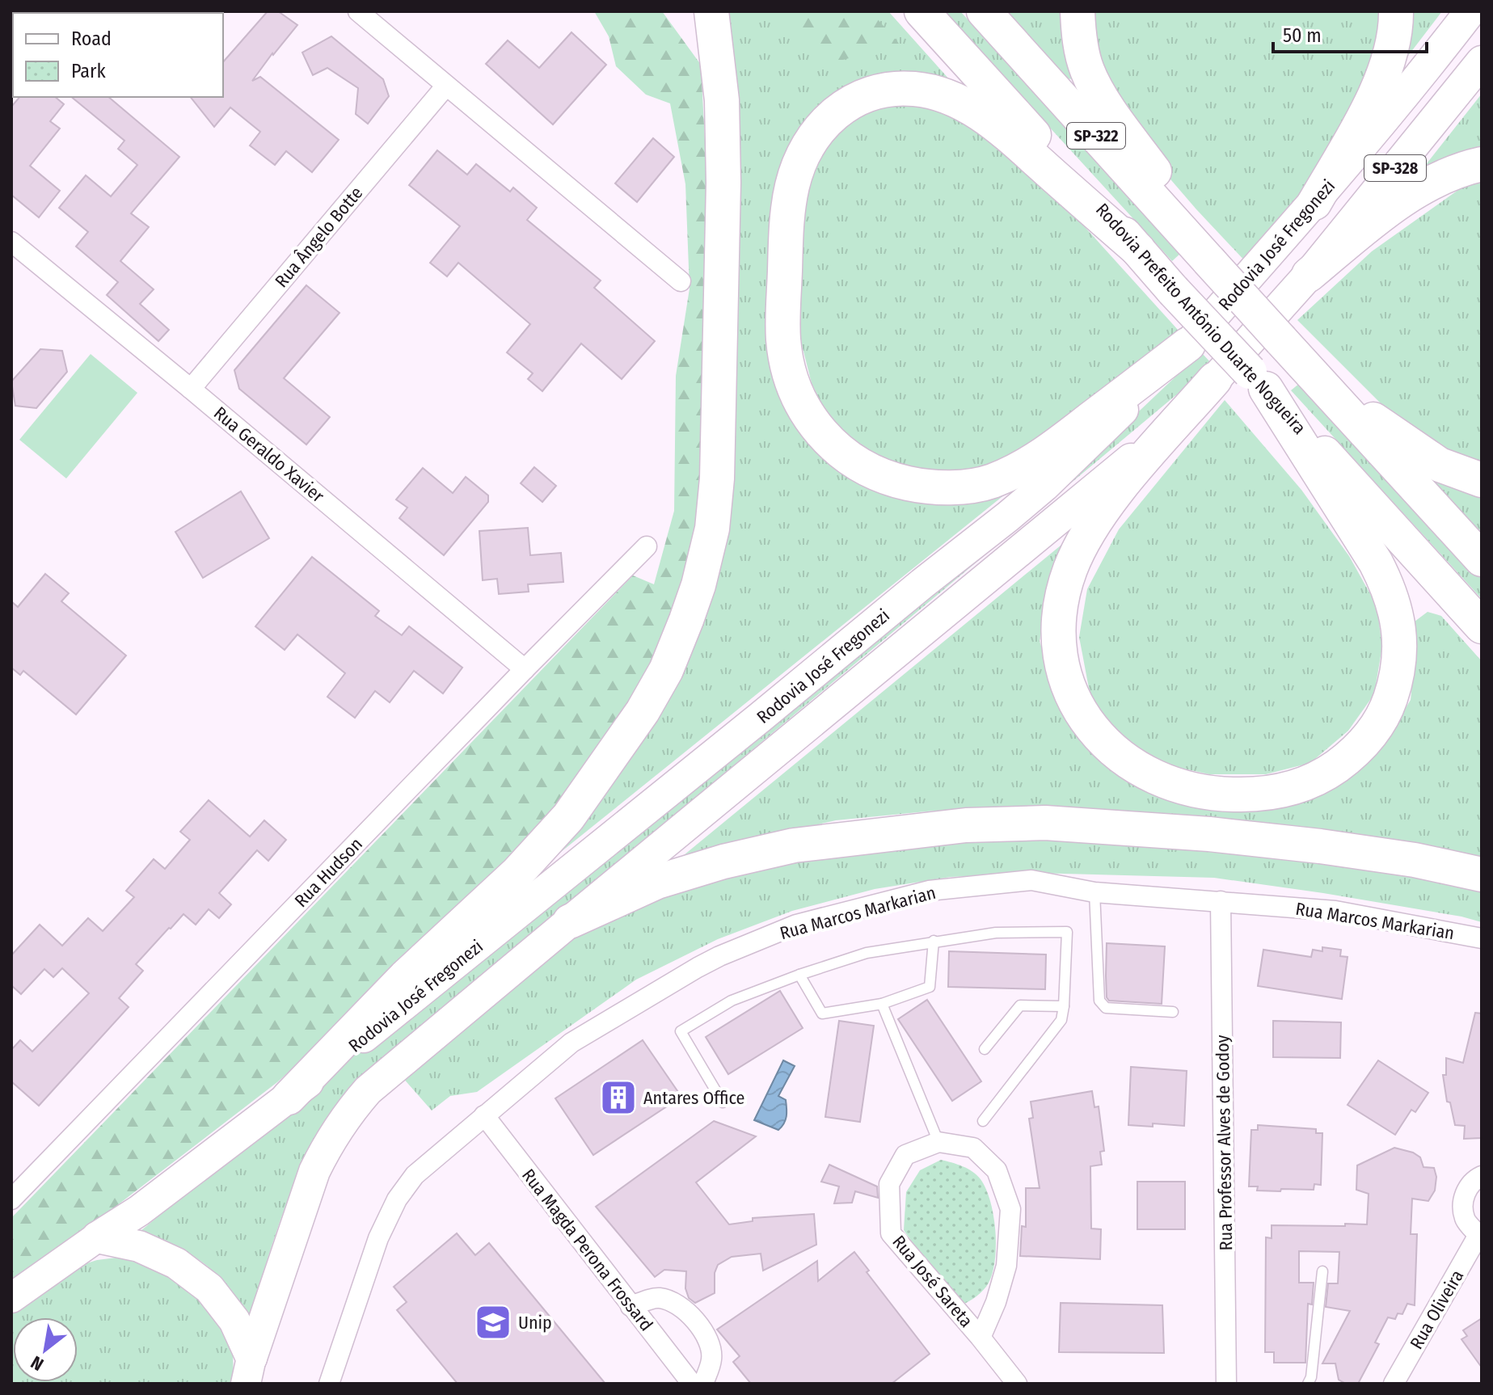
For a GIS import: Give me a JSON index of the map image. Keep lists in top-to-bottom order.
{
  "streets": {
    "highway": [
      "SP-322",
      "SP-328",
      "Rodovia José Fregonezi",
      "Rodovia Prefeito Antônio Duarte Nogueira"
    ],
    "street": [
      "Rua Ângelo Botte",
      "Rua Geraldo Xavier",
      "Rua Hudson",
      "Rua Marcos Markarian",
      "Rua Professor Alves de Godoy",
      "Rua Magda Perona Frossard",
      "Rua José Sareta",
      "Rua Oliveira"
    ]
  },
  "crossings": [
    ["Rua Ângelo Botte", "Rua Geraldo Xavier"],
    ["Rua Geraldo Xavier", "Rua Hudson"],
    ["Rua Marcos Markarian", "Rua Professor Alves de Godoy"],
    ["Rua Marcos Markarian", "Rua Magda Perona Frossard"]
  ],
  "places": {
    "building": ["Antares Office"],
    "school or university": ["Unip"]
  },
  "legend": ["Road", "Park"],
  "scale_bar": "50 m",
  "north": "bottom left"
}
